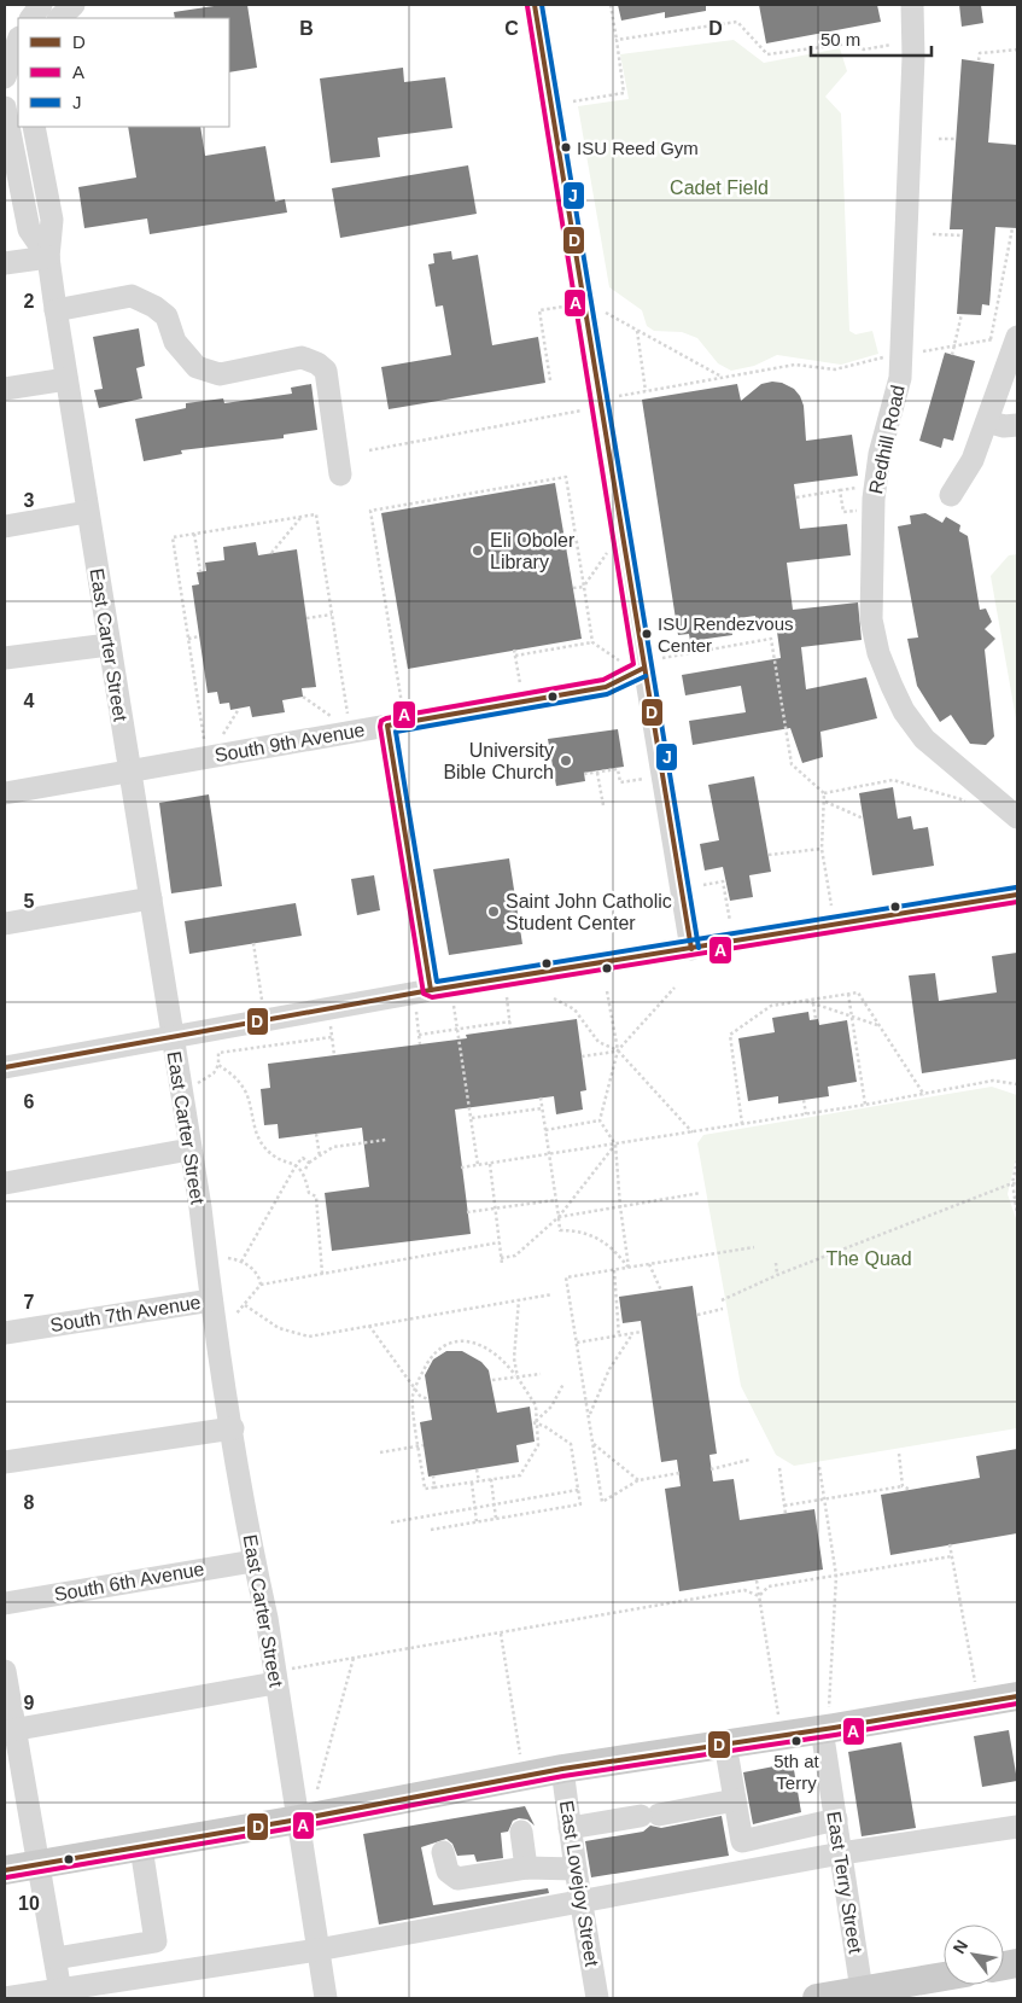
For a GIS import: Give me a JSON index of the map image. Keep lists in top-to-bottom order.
{
  "streets": {
    "street": [
      "Redhill Road",
      "East Carter Street",
      "South 9th Avenue",
      "South 7th Avenue",
      "South 6th Avenue",
      "East Terry Street",
      "East Lovejoy Street"
    ]
  },
  "crossings": [
    ["East Carter Street", "South 9th Avenue"],
    ["East Carter Street", "South 7th Avenue"],
    ["East Carter Street", "South 6th Avenue"]
  ],
  "parks": ["Cadet Field", "The Quad"],
  "places": [
    "ISU Reed Gym",
    "Eli Oboler Library",
    "ISU Rendezvous Center",
    "University Bible Church",
    "Saint John Catholic Student Center",
    "5th at Terry"
  ],
  "lines": ["transit line D", "transit line J", "transit line A"],
  "legend": ["D", "A", "J"],
  "scale_bar": "50 m",
  "north": "top left",
  "grid": {
    "columns": ["B", "C", "D"],
    "rows": [
      "2",
      "3",
      "4",
      "5",
      "6",
      "7",
      "8",
      "9",
      "10"
    ]
  }
}
